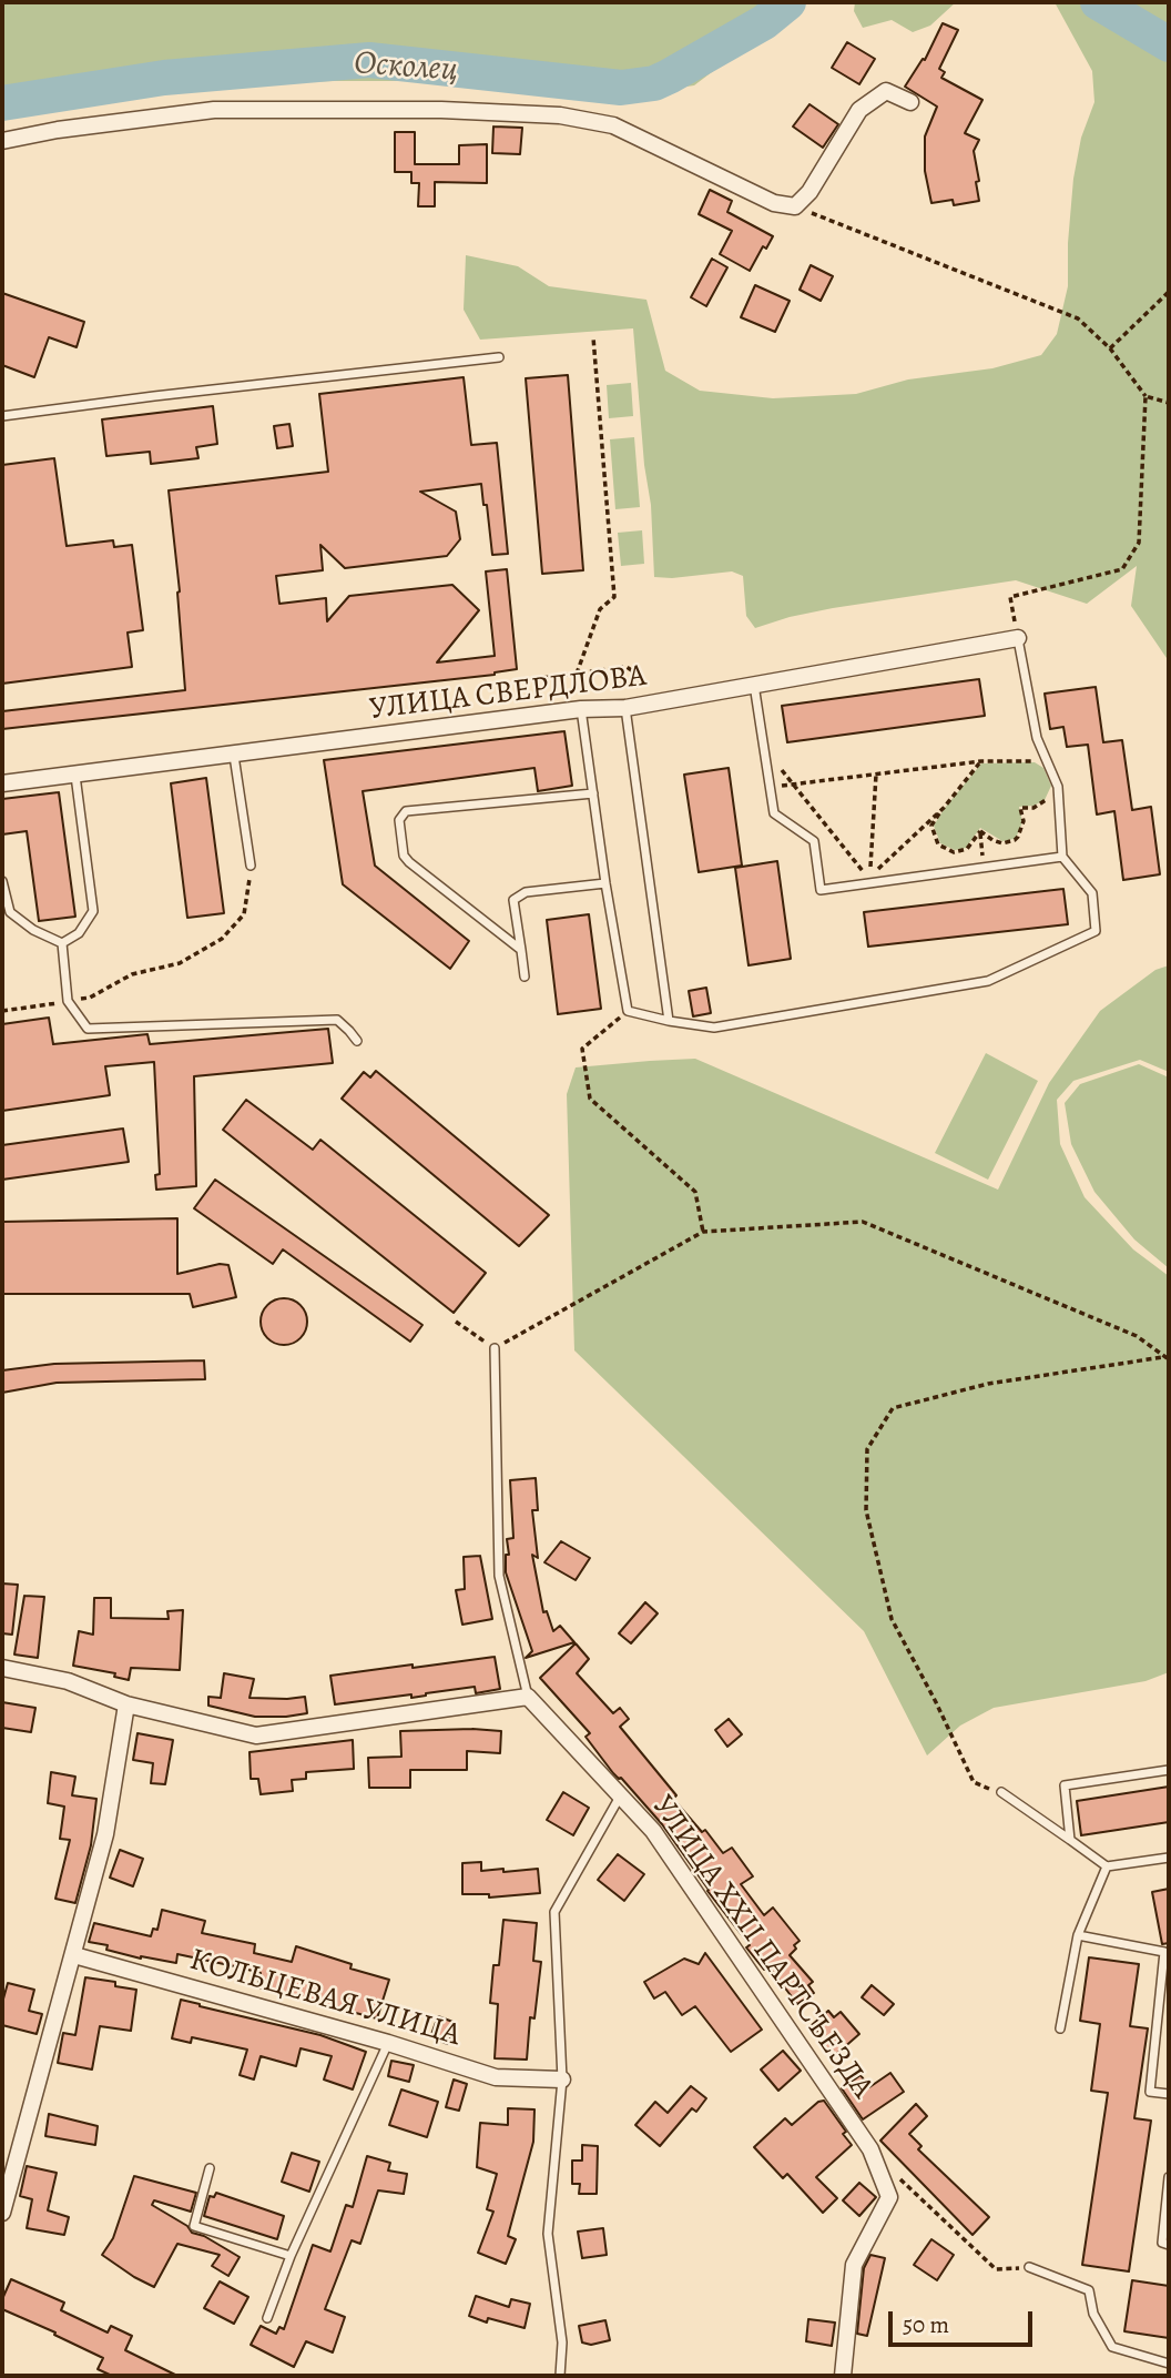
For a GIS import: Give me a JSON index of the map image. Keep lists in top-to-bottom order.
{
  "streets": {
    "street": ["УЛИЦА СВЕРДЛОВА", "УЛИЦА XXII ПАРТСЪЕЗДА", "КОЛЬЦЕВАЯ УЛИЦА"]
  },
  "water": ["Осколец"],
  "scale_bar": "50 m"
}
